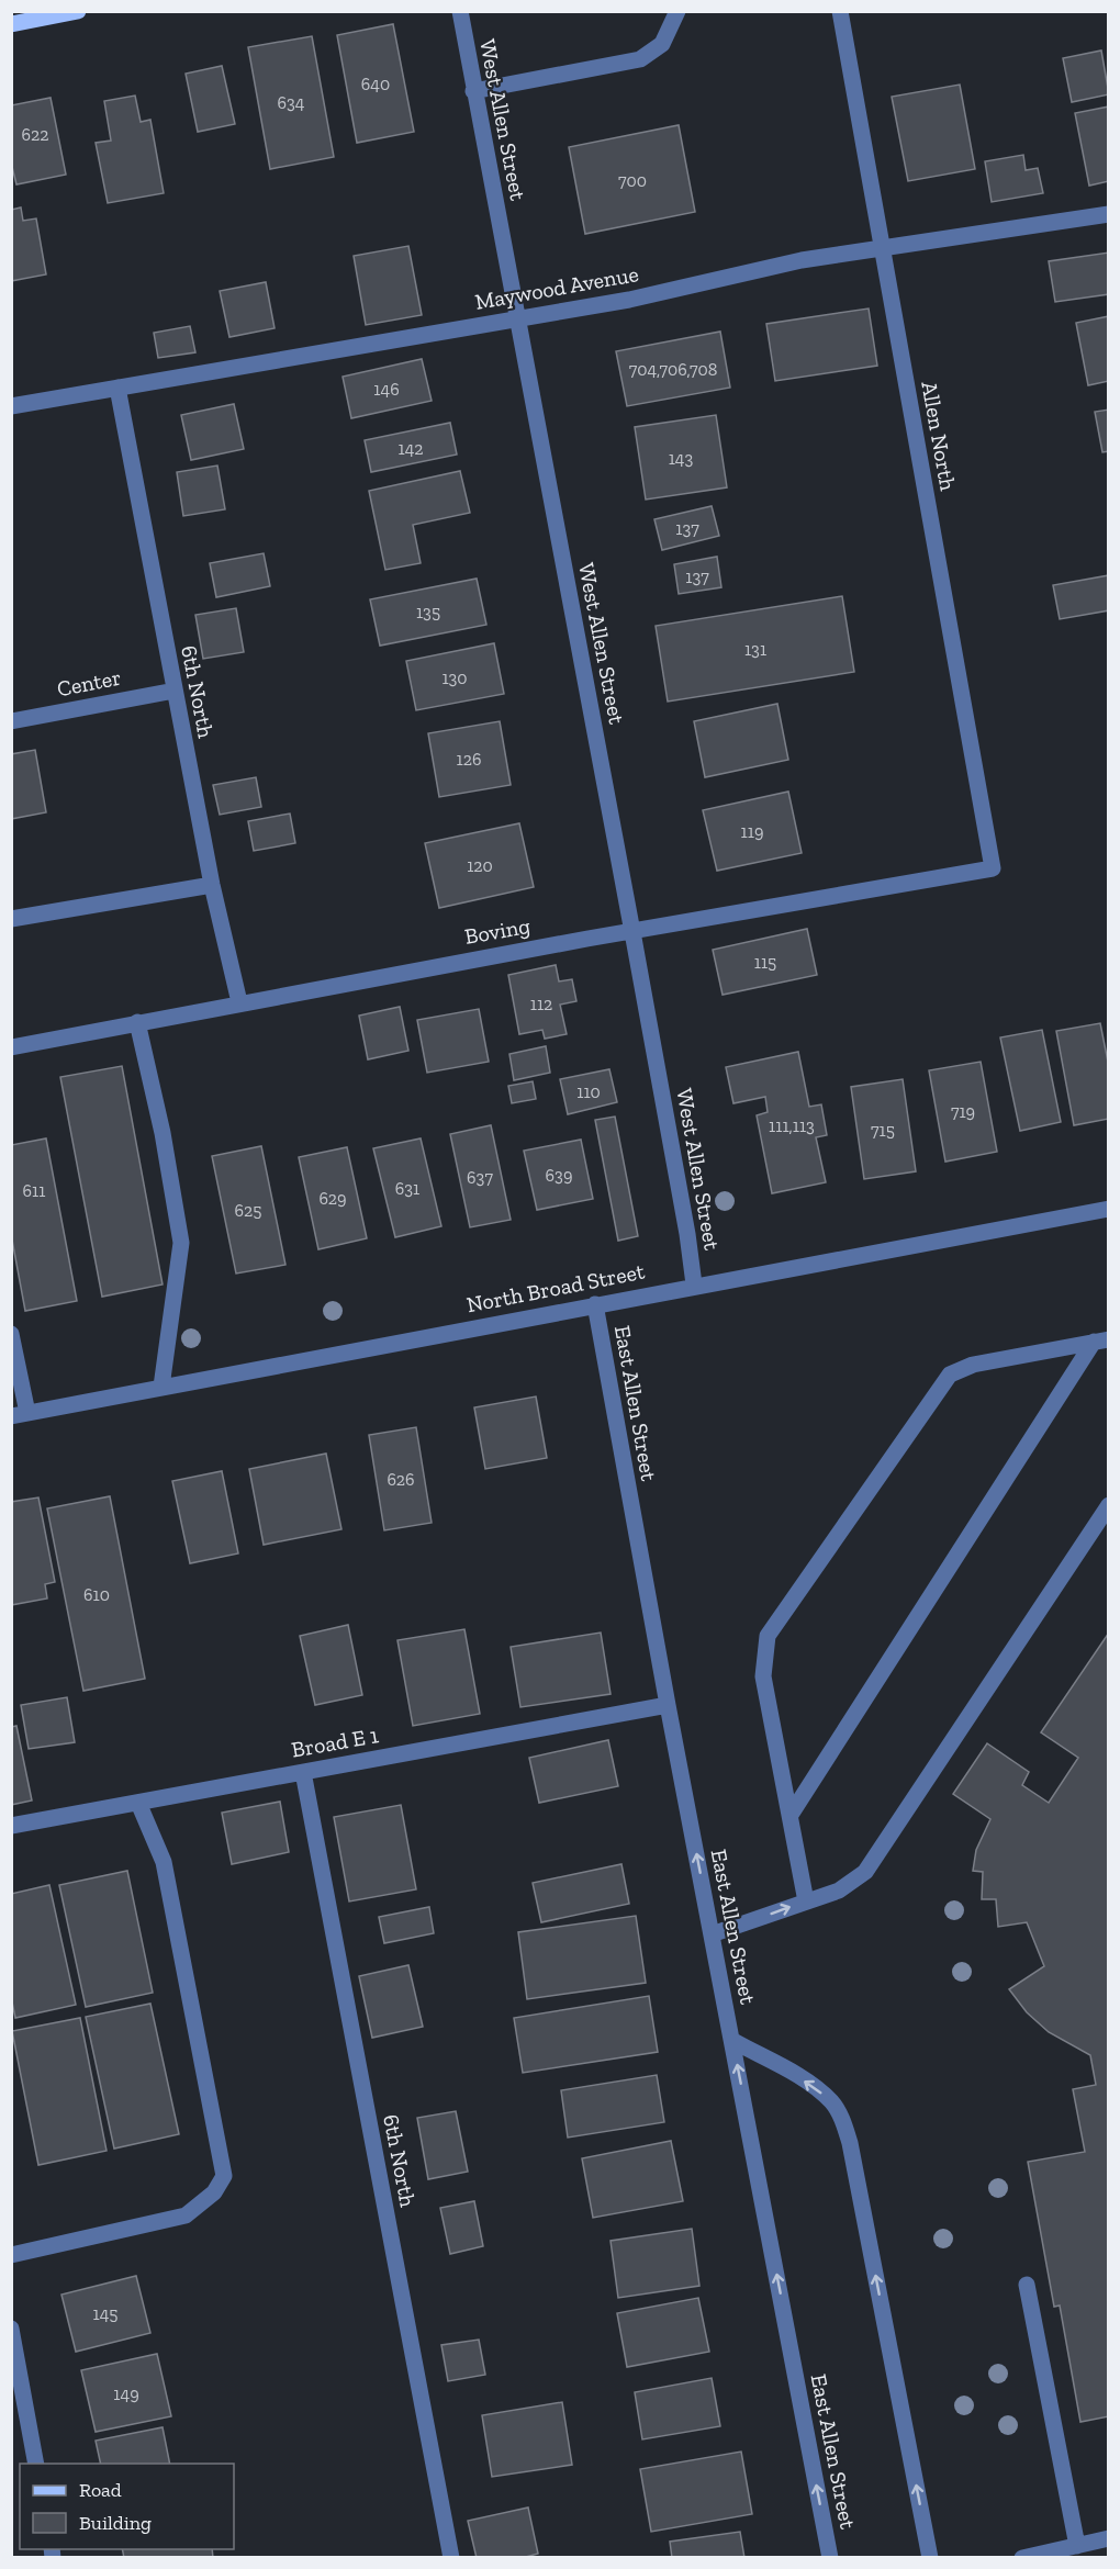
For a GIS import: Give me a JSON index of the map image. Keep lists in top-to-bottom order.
{
  "streets": {
    "street": [
      "West Allen Street",
      "Maywood Avenue",
      "Allen North",
      "Center",
      "6th North",
      "Boving",
      "North Broad Street",
      "East Allen Street",
      "Broad E 1"
    ]
  },
  "crossings": [
    ["West Allen Street", "Maywood Avenue"],
    ["West Allen Street", "Boving"],
    ["West Allen Street", "North Broad Street"],
    ["Maywood Avenue", "Allen North"],
    ["Maywood Avenue", "6th North"],
    ["Allen North", "Boving"],
    ["Center", "6th North"],
    ["6th North", "Boving"],
    ["6th North", "Broad E 1"],
    ["North Broad Street", "East Allen Street"],
    ["East Allen Street", "Broad E 1"]
  ],
  "house_numbers": [
    "640",
    "634",
    "622",
    "700",
    "704,706,708",
    "146",
    "142",
    "143",
    "137",
    "137",
    "135",
    "131",
    "130",
    "126",
    "119",
    "120",
    "115",
    "112",
    "110",
    "719",
    "111,113",
    "715",
    "639",
    "637",
    "631",
    "611",
    "629",
    "625",
    "626",
    "610",
    "145",
    "149"
  ],
  "legend": ["Road", "Building"]
}
